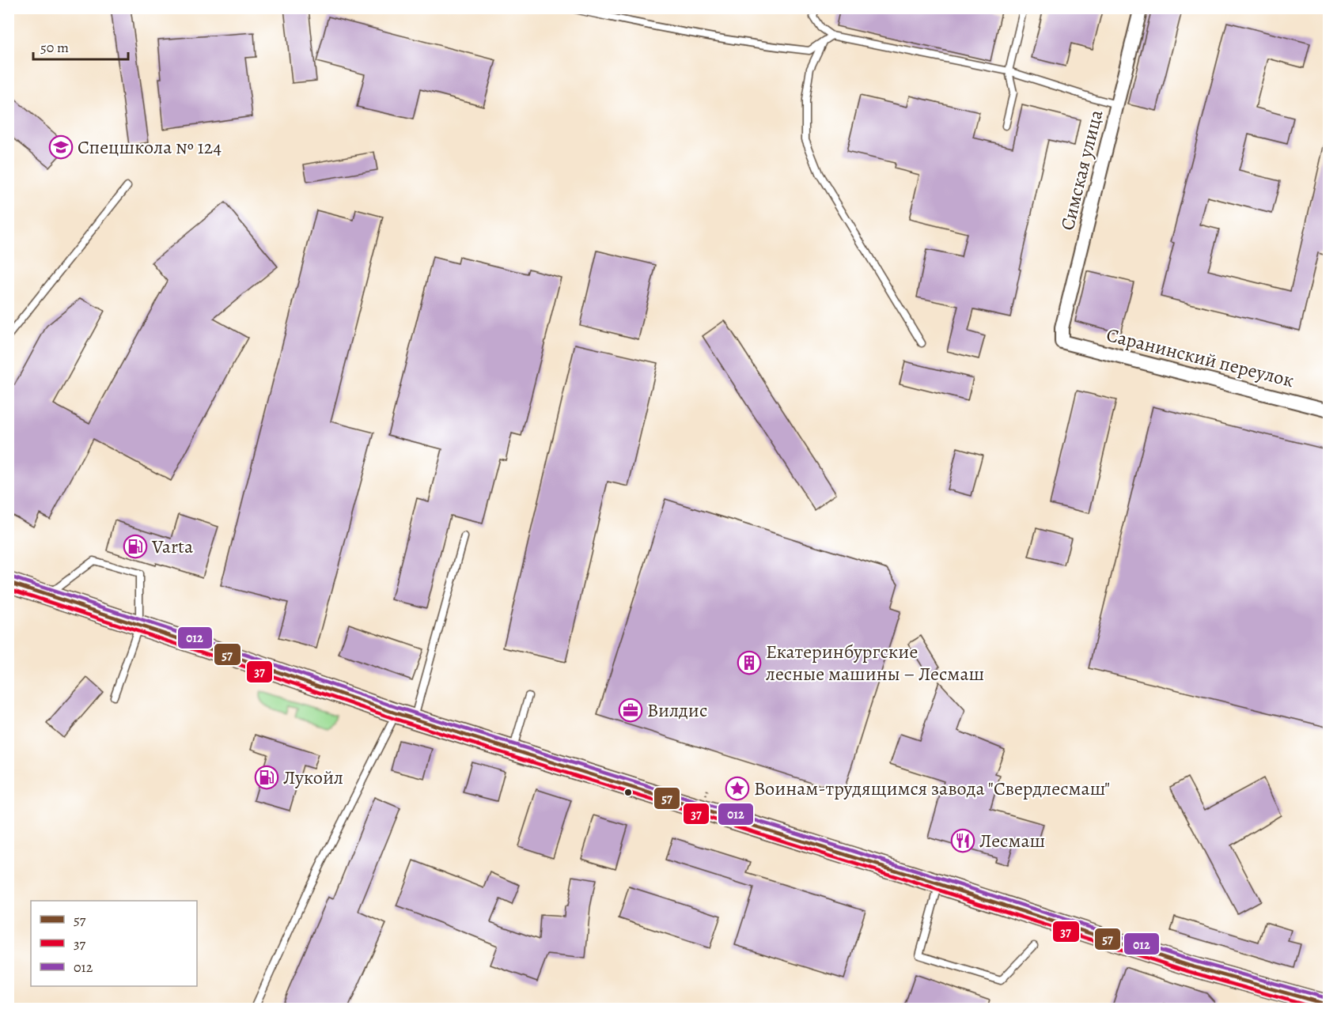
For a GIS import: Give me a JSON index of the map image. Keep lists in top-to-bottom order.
{
  "streets": {
    "street": ["Симская улица", "Саранинский переулок"]
  },
  "crossings": [
    ["Симская улица", "Саранинский переулок"]
  ],
  "places": {
    "school or university": ["Спецшкола № 124"],
    "fuel station": ["Varta", "Лукойл"],
    "building": ["Екатеринбургские лесные машины – Лесмаш"],
    "office": ["Вилдис"],
    "place": ["Воинам-трудящимся завода \"Свердлесмаш\""],
    "restaurant": ["Лесмаш"]
  },
  "lines": ["transit line 012", "transit line 57", "transit line 37"],
  "legend": ["57", "37", "012"],
  "scale_bar": "50 m"
}
